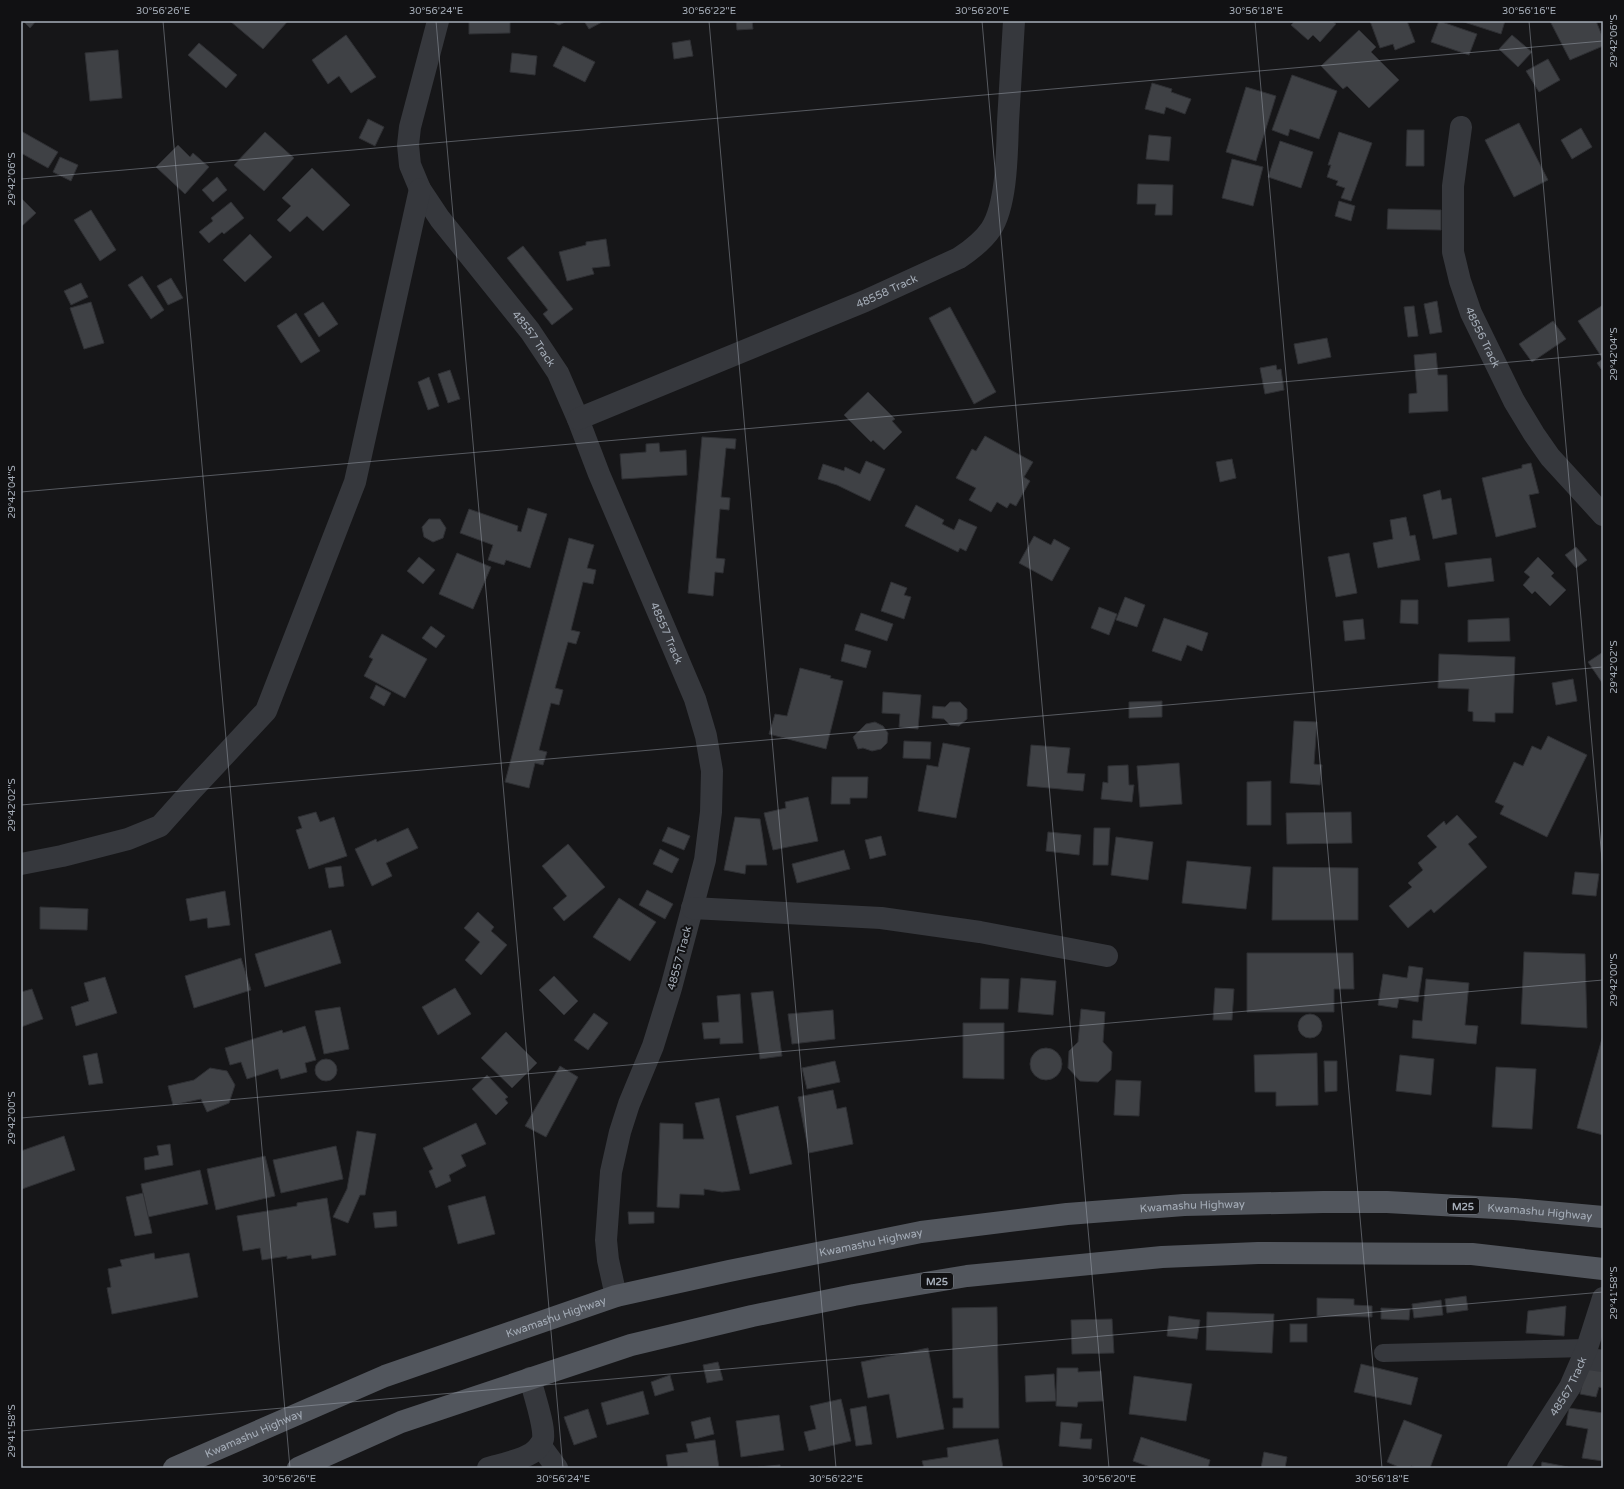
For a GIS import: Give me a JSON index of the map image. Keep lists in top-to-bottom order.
{
  "streets": {
    "main road": ["Kwamashu Highway", "M25"],
    "street": [
      "48558 Track",
      "48556 Track",
      "48557 Track",
      "48567 Track"
    ]
  },
  "crossings": [
    ["48558 Track", "48557 Track"],
    ["48557 Track", "Kwamashu Highway"]
  ],
  "coordinates": [
    "30°56'26\"E",
    "30°56'24\"E",
    "30°56'22\"E",
    "30°56'20\"E",
    "30°56'18\"E",
    "30°56'16\"E",
    "29°42'06\"S",
    "29°42'04\"S",
    "29°42'02\"S",
    "29°42'00\"S",
    "29°41'58\"S"
  ]
}
